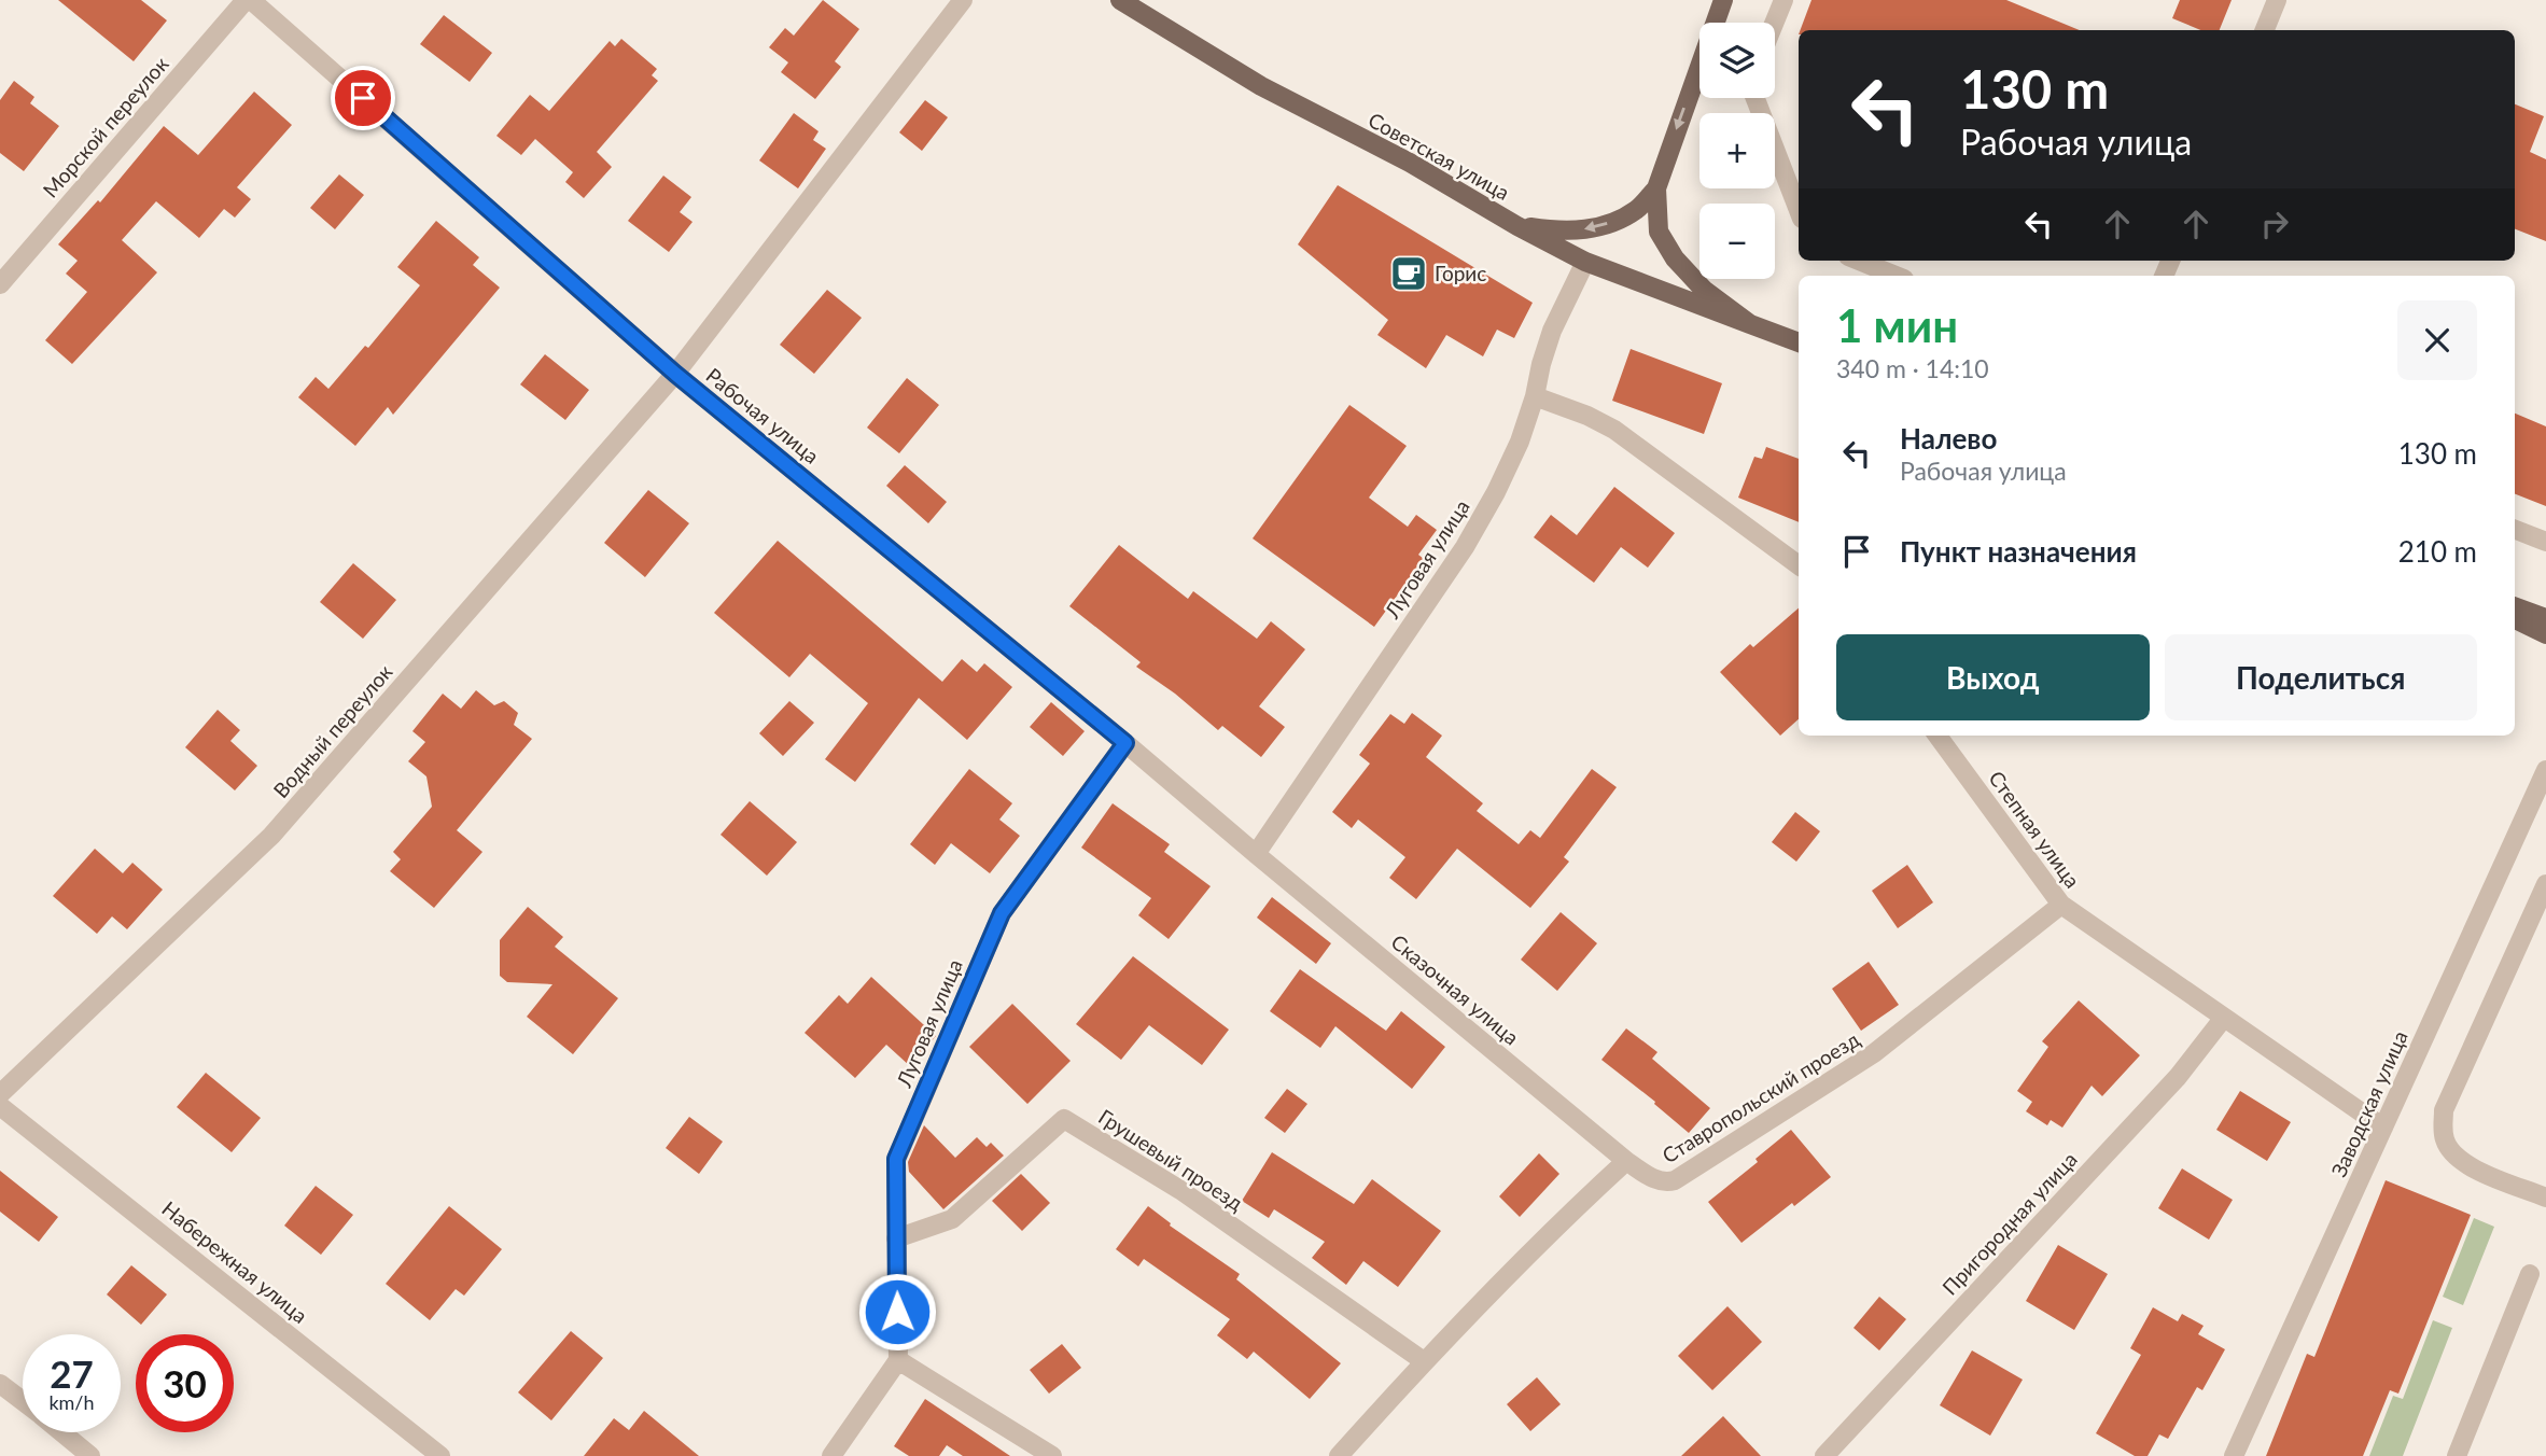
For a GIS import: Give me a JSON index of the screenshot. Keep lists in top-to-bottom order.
{
  "streets": {
    "main road": ["Советская улица"],
    "street": [
      "Морской переулок",
      "Рабочая улица",
      "Луговая улица",
      "Водный переулок",
      "Степная улица",
      "Сказочная улица",
      "Ставропольский проезд",
      "Заводская улица",
      "Грушевый проезд",
      "Пригородная улица",
      "Набережная улица"
    ]
  },
  "crossings": [
    ["Морской переулок", "Рабочая улица"],
    ["Советская улица", "Луговая улица"],
    ["Рабочая улица", "Луговая улица"],
    ["Рабочая улица", "Водный переулок"],
    ["Рабочая улица", "Сказочная улица"],
    ["Луговая улица", "Сказочная улица"],
    ["Луговая улица", "Грушевый проезд"],
    ["Степная улица", "Ставропольский проезд"],
    ["Степная улица", "Заводская улица"],
    ["Степная улица", "Пригородная улица"],
    ["Сказочная улица", "Ставропольский проезд"]
  ],
  "places": {
    "cafe": ["Горис"]
  },
  "page": {
    "map_buttons": ["+", "−"],
    "turn": ["130 m", "Рабочая улица"],
    "heading": ["1 мин", "340 m · 14:10"],
    "list": [
      {
        "name": "Налево",
        "note": "Рабочая улица",
        "value": "130 m"
      },
      {
        "name": "Пункт назначения",
        "value": "210 m"
      }
    ],
    "buttons": ["Выход", "Поделиться"],
    "speed": "27 km/h",
    "limit": "30"
  }
}
